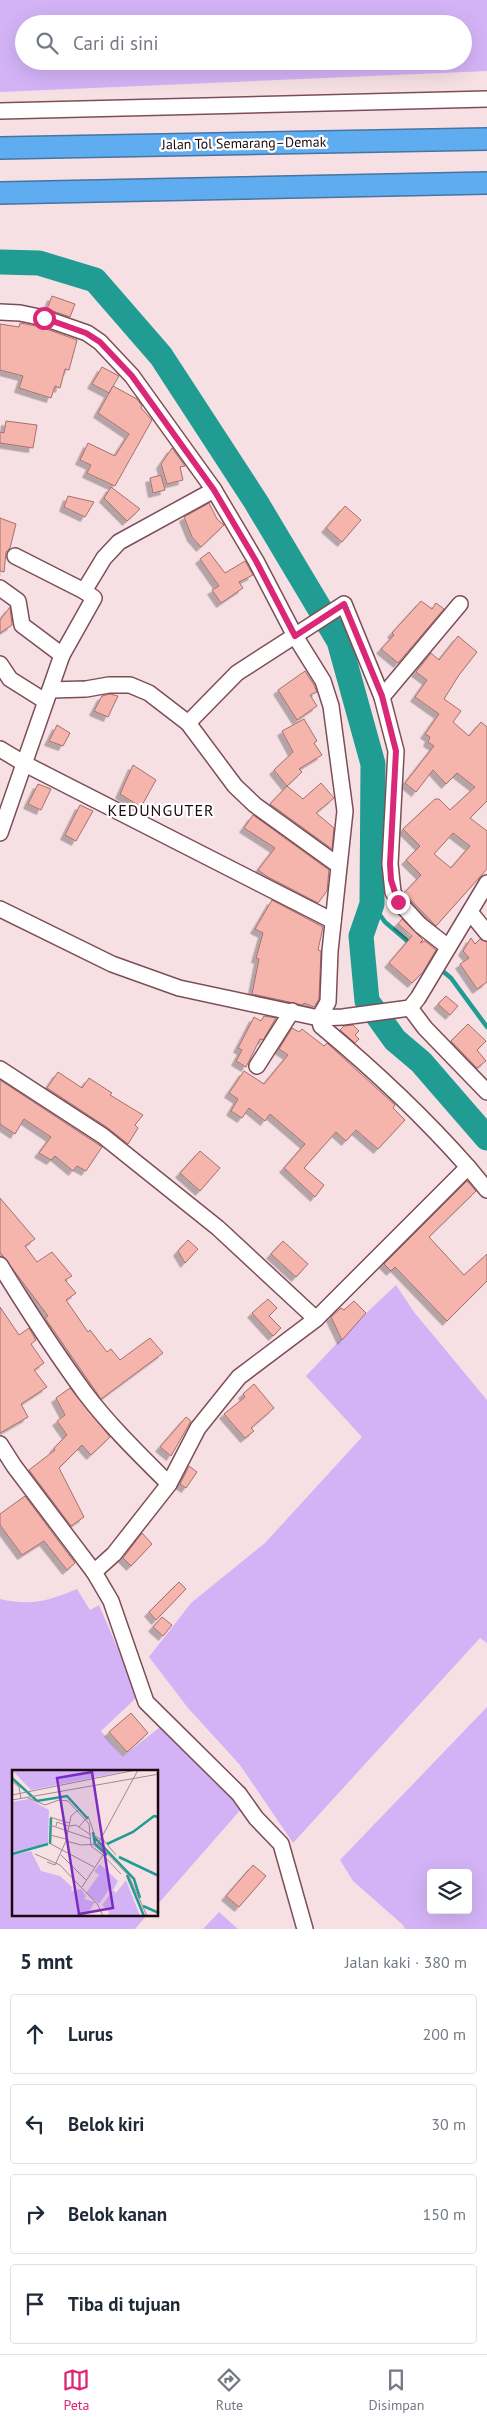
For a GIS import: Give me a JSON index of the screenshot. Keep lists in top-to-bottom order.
{
  "streets": {
    "highway": ["Jalan Tol Semarang–Demak"]
  },
  "districts": ["KEDUNGUTER"],
  "page": {
    "search": "Cari di sini",
    "heading": ["5 mnt", "Jalan kaki · 380 m"],
    "list": [
      ["Lurus", "200 m"],
      ["Belok kiri", "30 m"],
      ["Belok kanan", "150 m"],
      "Tiba di tujuan"
    ],
    "nav": ["Peta", "Rute", "Disimpan"]
  }
}
